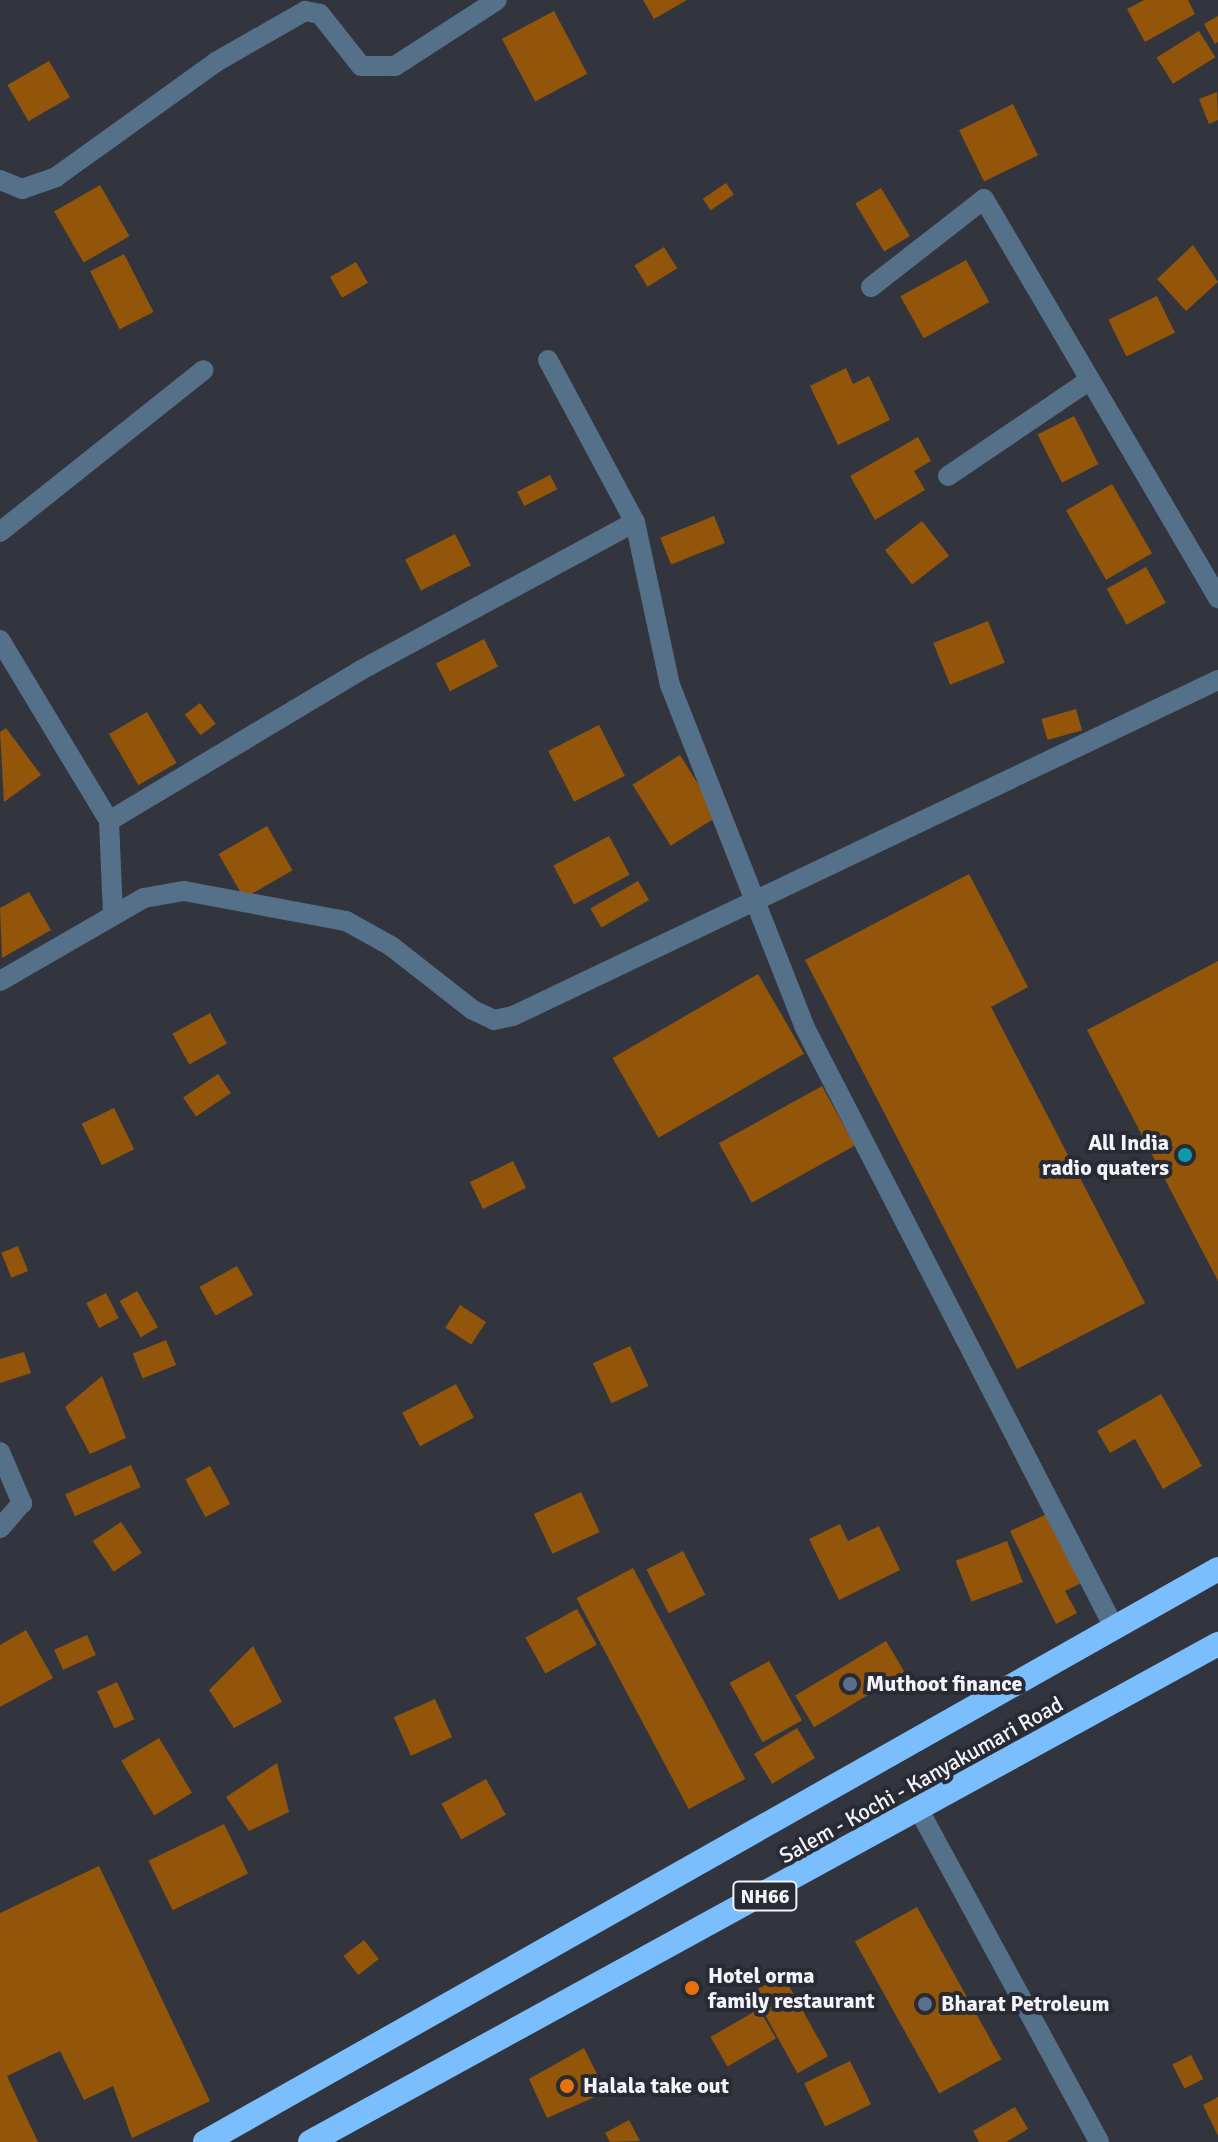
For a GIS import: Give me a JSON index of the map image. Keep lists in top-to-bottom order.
{
  "streets": {
    "highway": ["Salem - Kochi - Kanyakumari Road", "NH66"]
  },
  "places": [
    "All India radio quaters",
    "Muthoot finance",
    "Hotel orma family restaurant",
    "Bharat Petroleum",
    "Halala take out"
  ]
}
